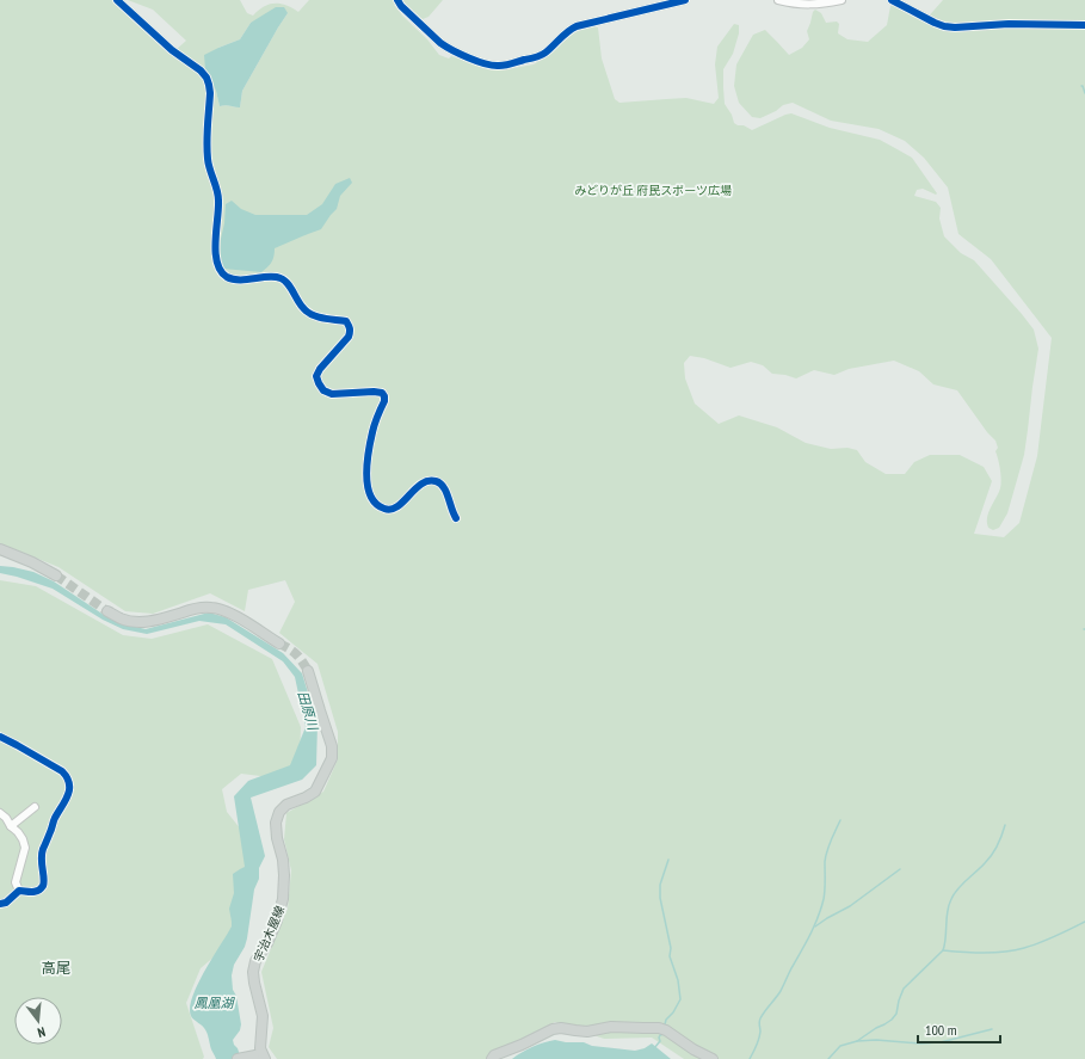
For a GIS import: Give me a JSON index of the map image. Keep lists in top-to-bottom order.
{
  "streets": {
    "main road": ["宇治木屋線"]
  },
  "districts": ["高尾"],
  "water": ["田原川", "鳳凰湖"],
  "parks": ["みどりが丘 府民スポーツ広場"],
  "scale_bar": "100 m",
  "north": "bottom"
}
